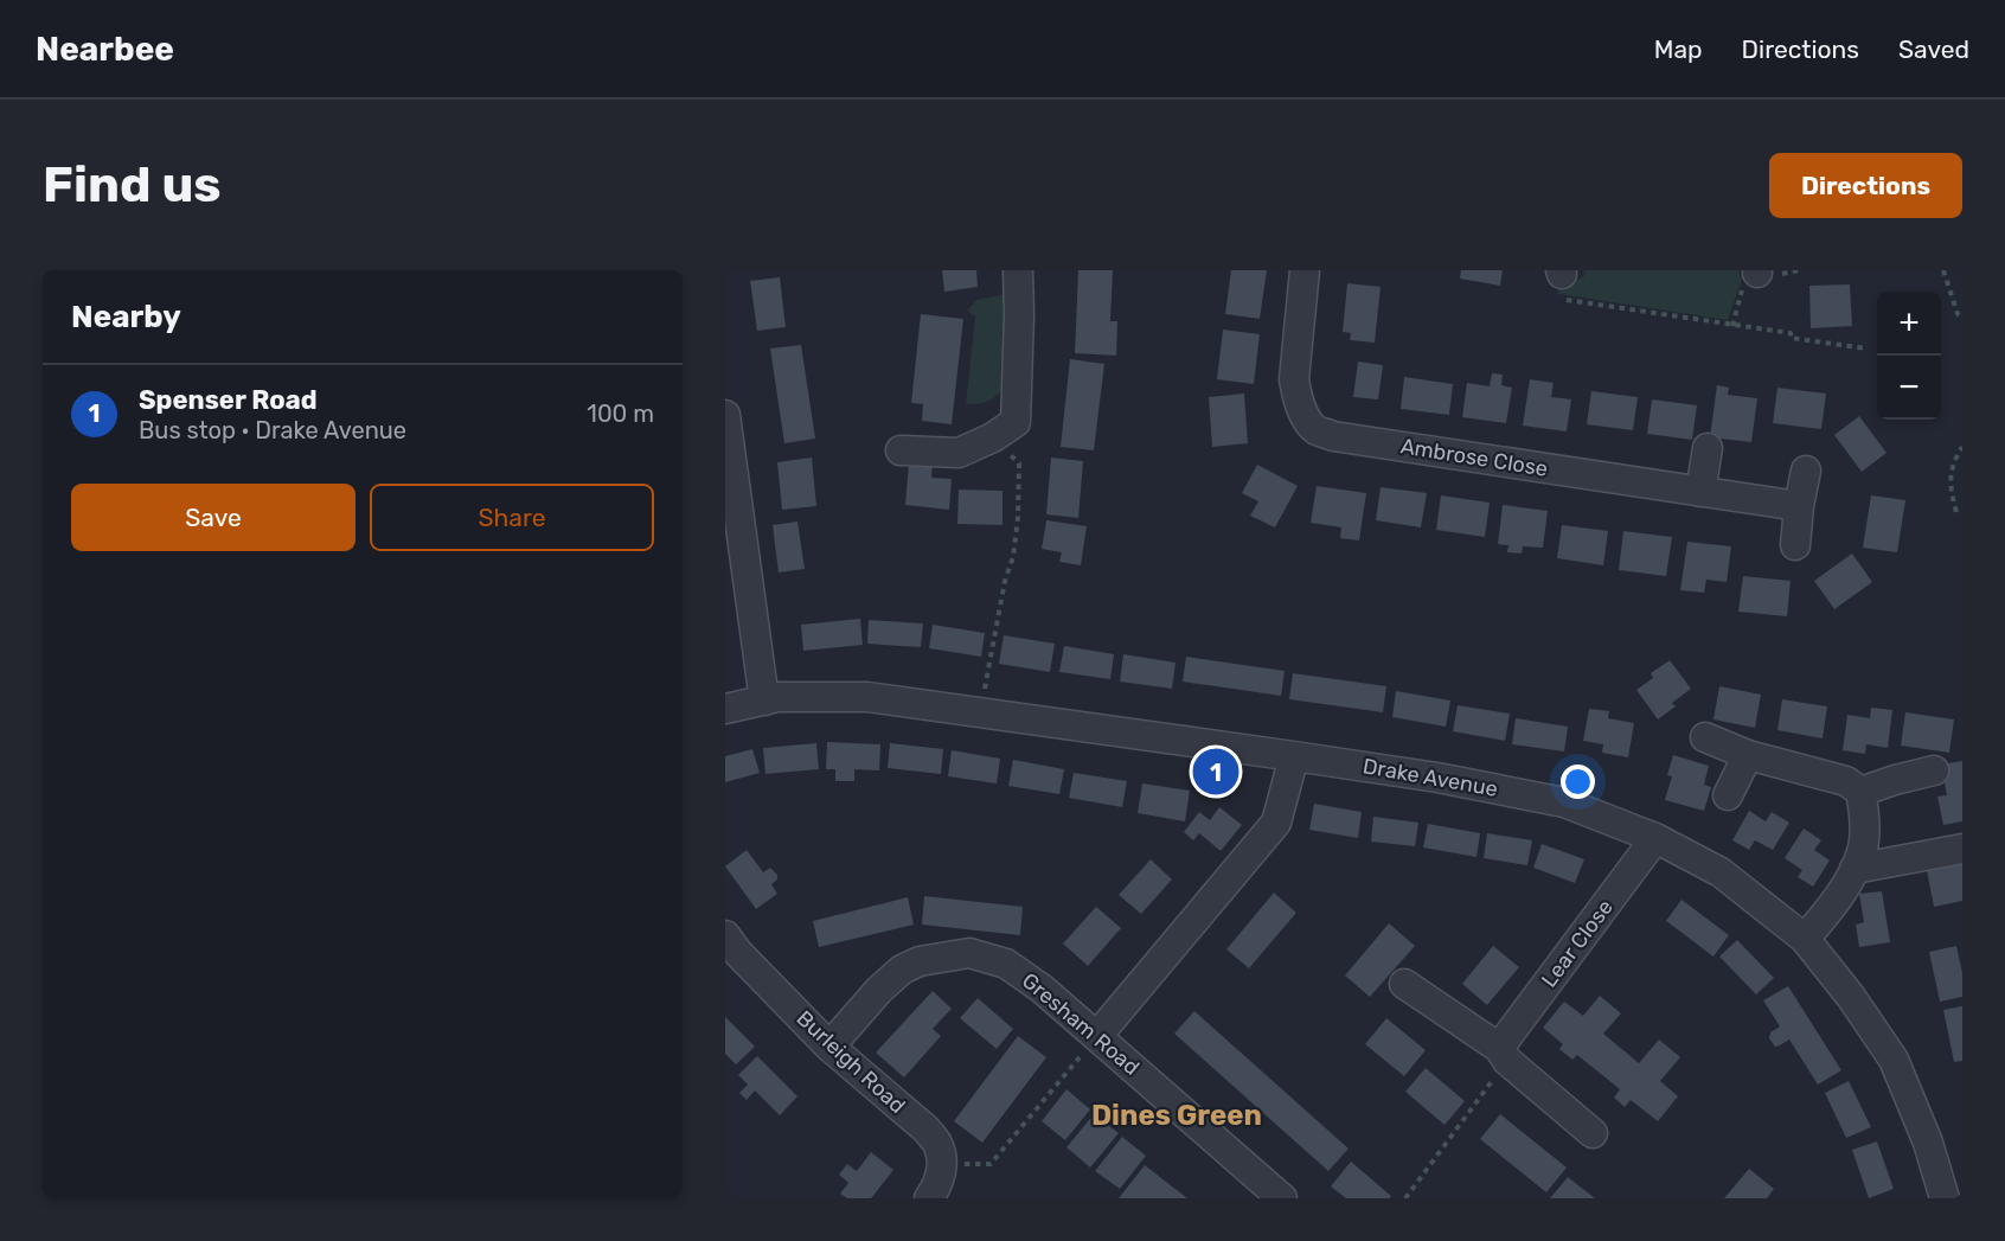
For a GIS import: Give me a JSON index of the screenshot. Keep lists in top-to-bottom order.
{
  "streets": {
    "street": [
      "Ambrose Close",
      "Drake Avenue",
      "Lear Close",
      "Gresham Road",
      "Burleigh Road"
    ]
  },
  "crossings": [
    ["Drake Avenue", "Lear Close"],
    ["Gresham Road", "Burleigh Road"]
  ],
  "districts": ["Dines Green"],
  "page": {
    "header": "Nearbee",
    "nav": ["Map", "Directions", "Saved"],
    "buttons": [
      "Directions",
      ["Save", "Share"]
    ],
    "title": "Find us",
    "heading": "Nearby",
    "map_buttons": ["+", "−"],
    "list": [
      {
        "mark": "1",
        "name": "Spenser Road",
        "note": "Bus stop · Drake Avenue",
        "value": "100 m"
      }
    ],
    "pins": "1"
  }
}
